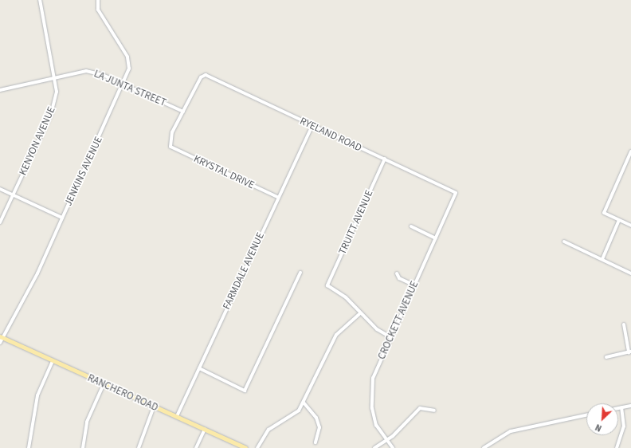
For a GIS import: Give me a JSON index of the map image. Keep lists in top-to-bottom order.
{
  "streets": {
    "main road": ["RANCHERO ROAD"],
    "street": [
      "LA JUNTA STREET",
      "RYELAND ROAD",
      "KENYON AVENUE",
      "JENKINS AVENUE",
      "KRYSTAL DRIVE",
      "TRUITT AVENUE",
      "FARMDALE AVENUE",
      "CROCKETT AVENUE"
    ]
  },
  "crossings": [
    ["LA JUNTA STREET", "RYELAND ROAD"],
    ["LA JUNTA STREET", "KENYON AVENUE"],
    ["LA JUNTA STREET", "JENKINS AVENUE"],
    ["LA JUNTA STREET", "KRYSTAL DRIVE"],
    ["RYELAND ROAD", "KRYSTAL DRIVE"],
    ["RYELAND ROAD", "TRUITT AVENUE"],
    ["RYELAND ROAD", "FARMDALE AVENUE"],
    ["RYELAND ROAD", "CROCKETT AVENUE"],
    ["JENKINS AVENUE", "RANCHERO ROAD"],
    ["KRYSTAL DRIVE", "FARMDALE AVENUE"],
    ["FARMDALE AVENUE", "RANCHERO ROAD"]
  ],
  "north": "bottom left"
}
